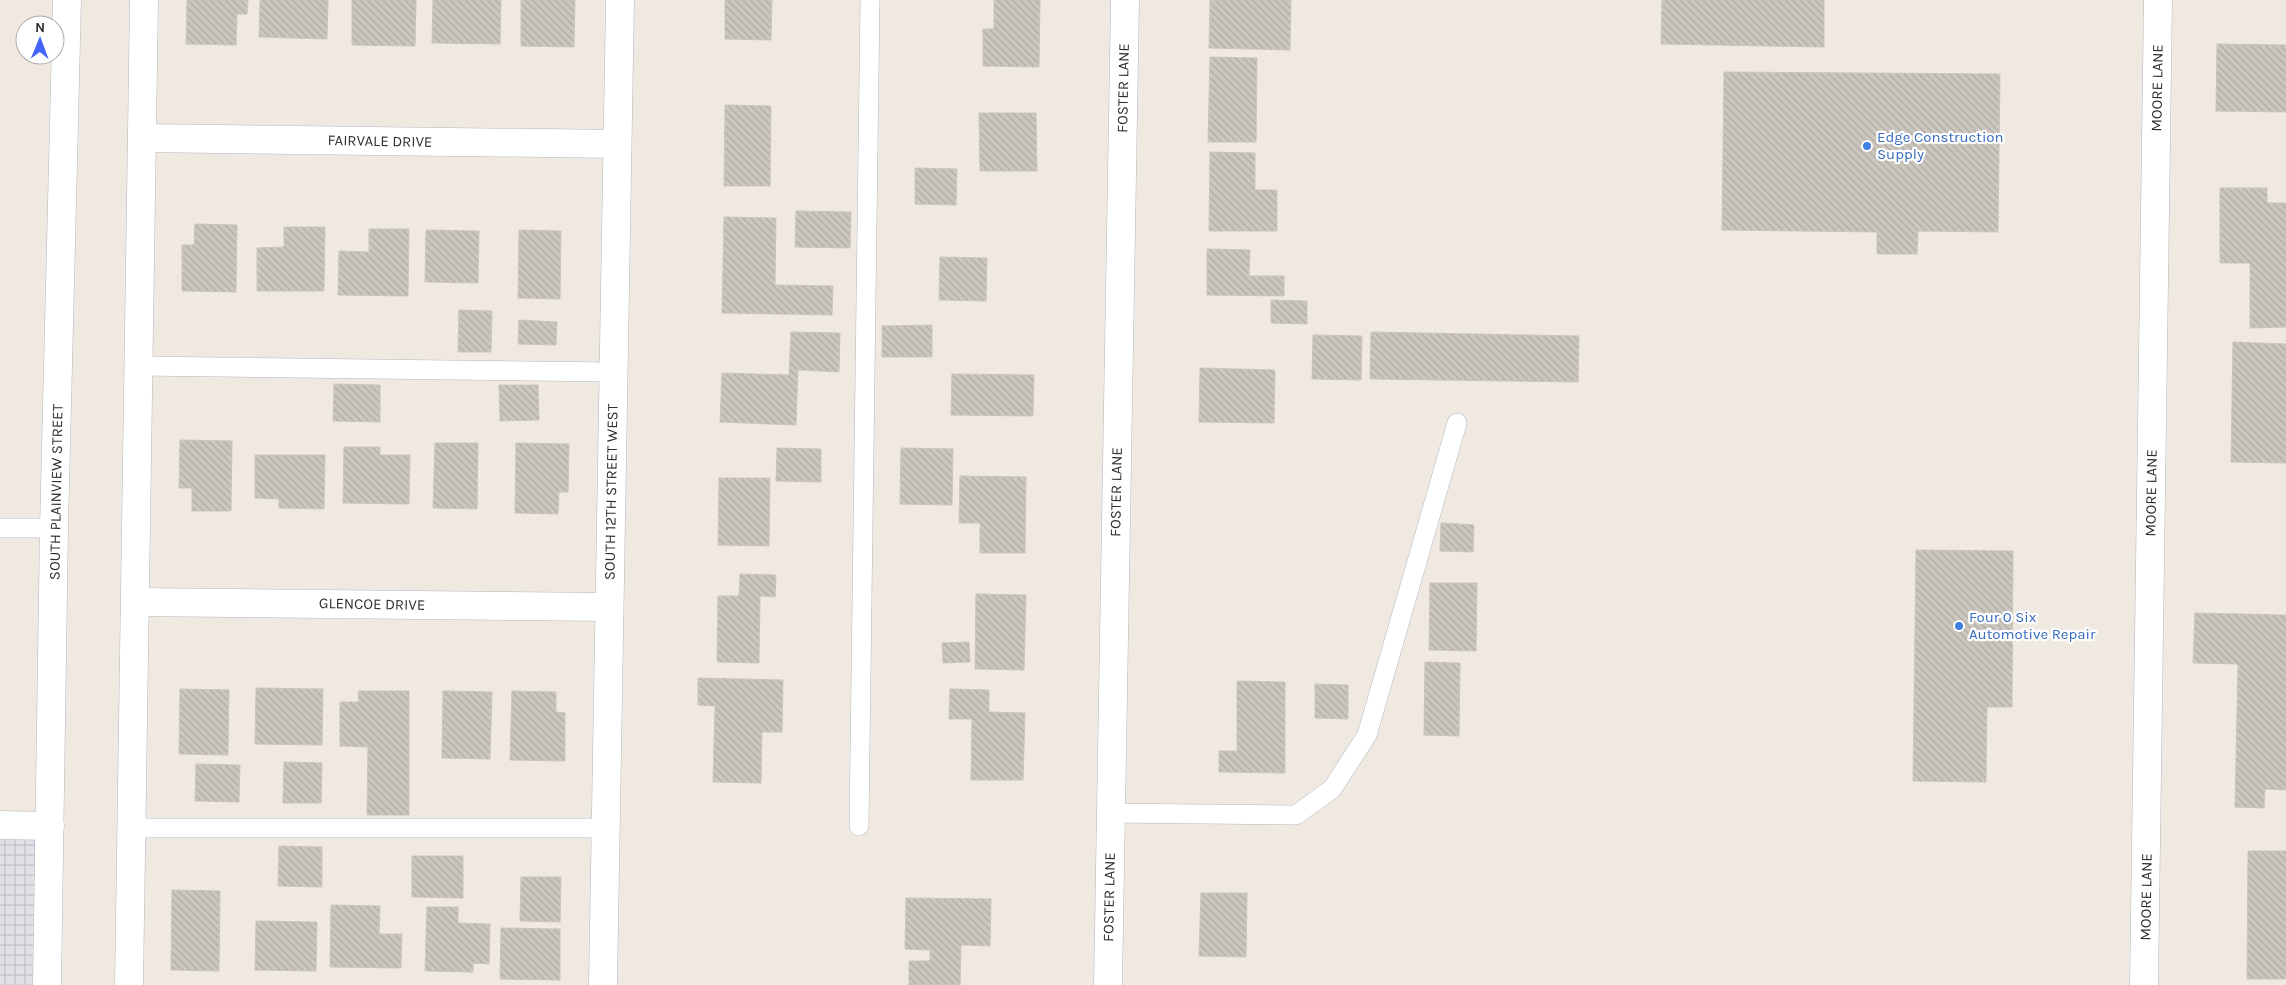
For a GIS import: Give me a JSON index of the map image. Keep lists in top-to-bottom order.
{
  "streets": {
    "street": [
      "FOSTER LANE",
      "MOORE LANE",
      "FAIRVALE DRIVE",
      "SOUTH PLAINVIEW STREET",
      "SOUTH 12TH STREET WEST",
      "GLENCOE DRIVE"
    ]
  },
  "crossings": [
    ["FAIRVALE DRIVE", "SOUTH 12TH STREET WEST"],
    ["SOUTH 12TH STREET WEST", "GLENCOE DRIVE"]
  ],
  "places": ["Edge Construction Supply", "Four 0 Six Automotive Repair"],
  "north": "top"
}
